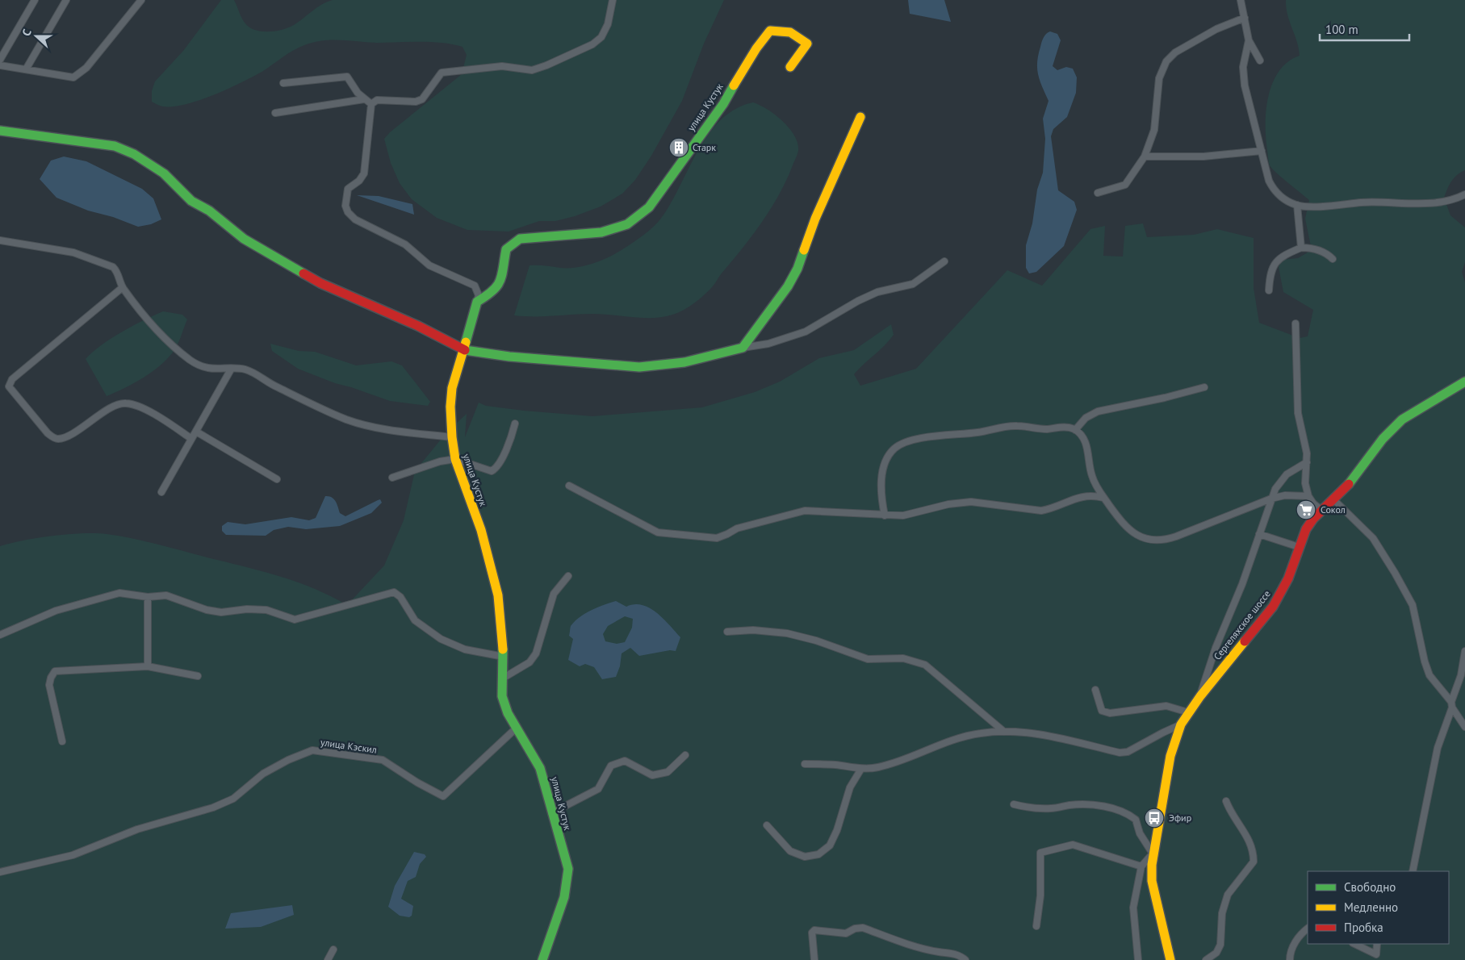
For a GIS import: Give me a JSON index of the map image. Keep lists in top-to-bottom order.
{
  "streets": {
    "street": ["улица Кустук", "Сергеляхское шоссе", "улица Кэскил"]
  },
  "crossings": [
    ["улица Кустук", "улица Кэскил"]
  ],
  "places": {
    "building": ["Старк"],
    "supermarket": ["Сокол"],
    "bus stop": ["Эфир"]
  },
  "legend": ["Свободно", "Медленно", "Пробка"],
  "scale_bar": "100 m",
  "north": "left"
}
